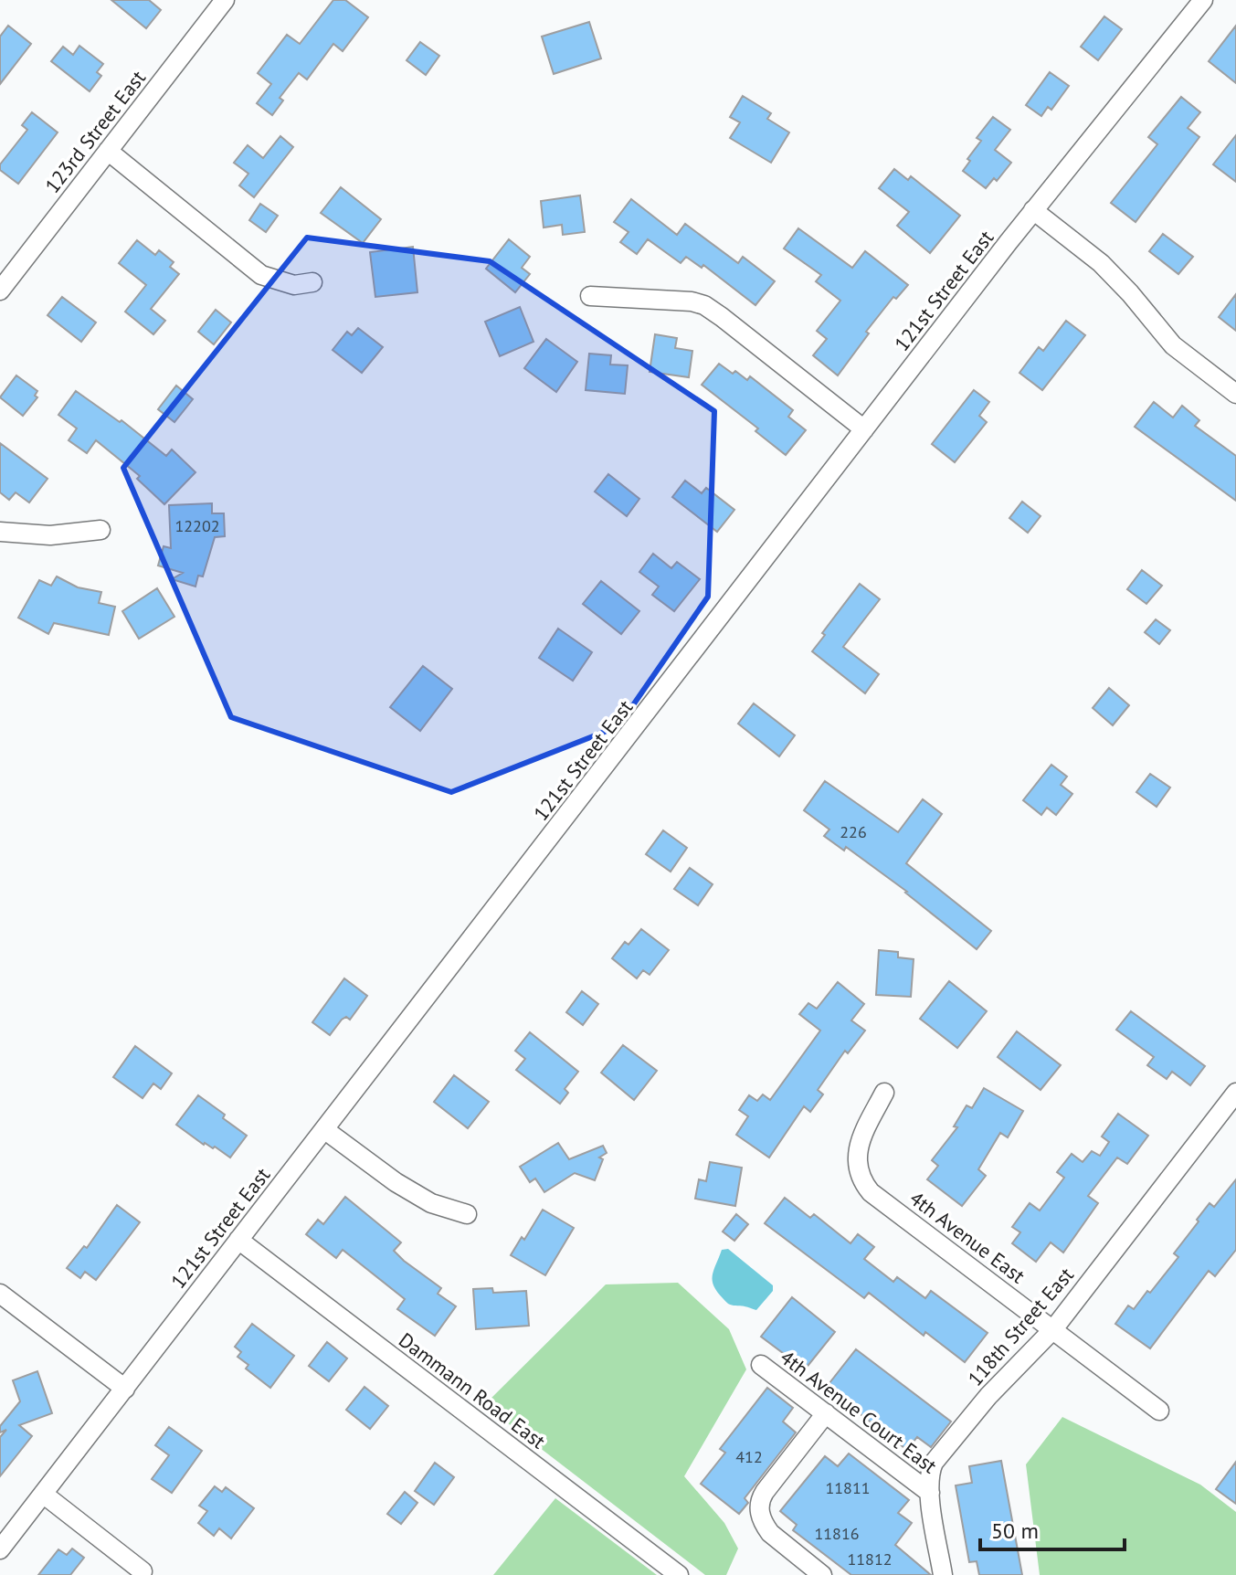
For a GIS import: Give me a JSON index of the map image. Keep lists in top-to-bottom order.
{
  "streets": {
    "street": [
      "123rd Street East",
      "121st Street East",
      "4th Avenue East",
      "118th Street East",
      "Dammann Road East",
      "4th Avenue Court East"
    ]
  },
  "crossings": [
    ["121st Street East", "Dammann Road East"],
    ["4th Avenue East", "118th Street East"],
    ["118th Street East", "4th Avenue Court East"]
  ],
  "house_numbers": [
    "12202",
    "226",
    "412",
    "11811",
    "11816",
    "11812"
  ],
  "scale_bar": "50 m"
}
